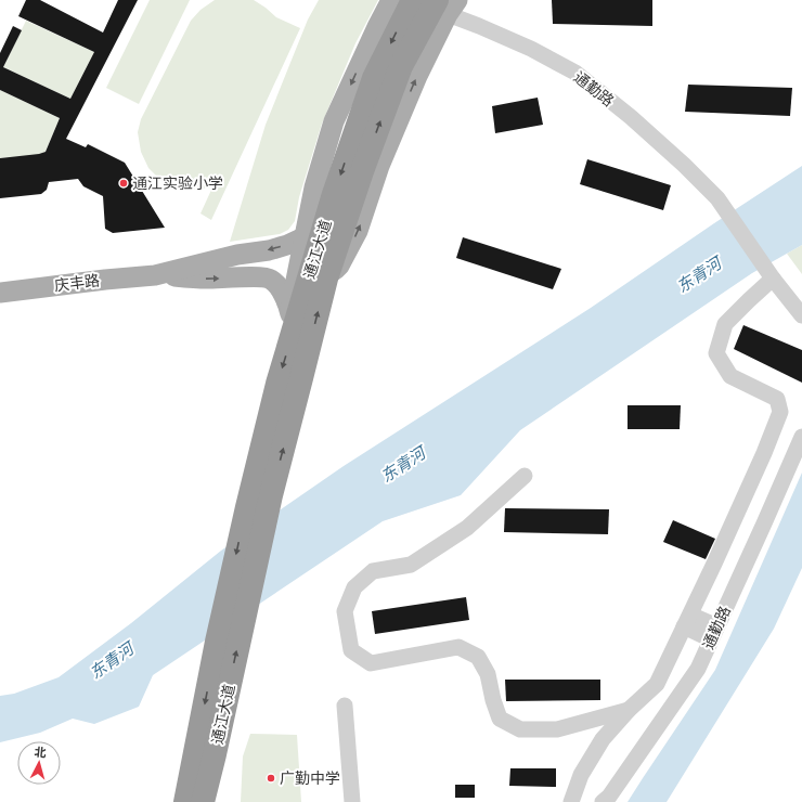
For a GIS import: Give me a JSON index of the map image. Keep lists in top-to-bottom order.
{
  "streets": {
    "highway": ["通江大道"],
    "main road": ["庆丰路"],
    "street": ["通勤路"]
  },
  "crossings": [
    ["通勤路", "通江大道"]
  ],
  "water": ["东青河"],
  "places": ["通江实验小学", "广勤中学"],
  "north": "top"
}
